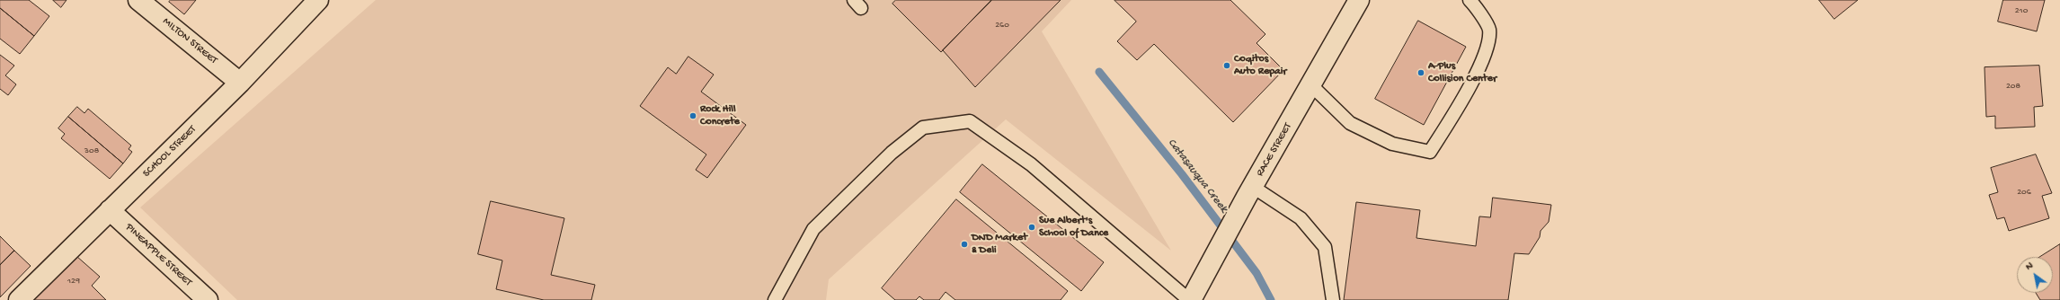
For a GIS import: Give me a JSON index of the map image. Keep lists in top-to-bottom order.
{
  "streets": {
    "street": [
      "MILTON STREET",
      "RACE STREET",
      "SCHOOL STREET",
      "PINEAPPLE STREET"
    ]
  },
  "crossings": [
    ["MILTON STREET", "SCHOOL STREET"],
    ["SCHOOL STREET", "PINEAPPLE STREET"]
  ],
  "water": ["Catasauqua Creek"],
  "places": [
    "Coqitos Auto Repair",
    "A-Plus Collision Center",
    "Rock Hill Concrete",
    "Sue Albert's School of Dance",
    "DND Market & Deli"
  ],
  "house_numbers": [
    "210",
    "260",
    "208",
    "308",
    "206",
    "129"
  ],
  "north": "top left"
}
